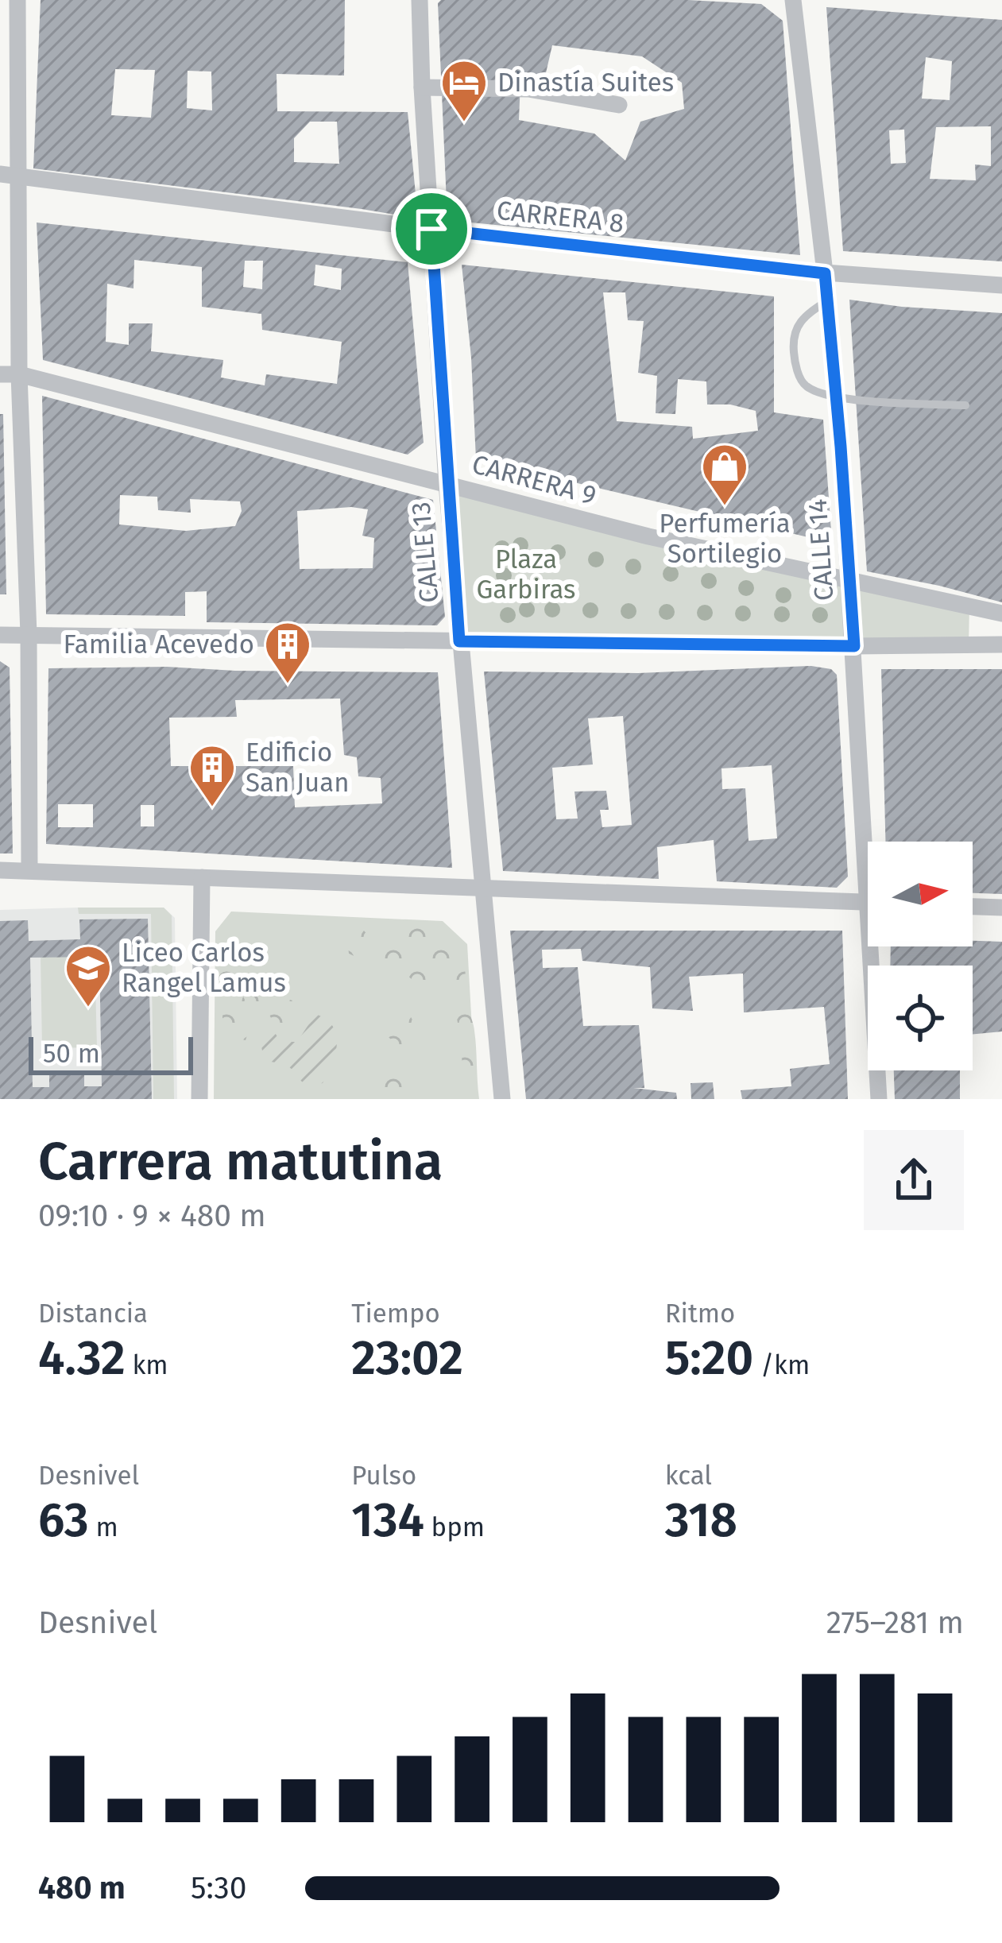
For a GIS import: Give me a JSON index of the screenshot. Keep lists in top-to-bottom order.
{
  "streets": {
    "street": [
      "CARRERA 8",
      "CARRERA 9",
      "CALLE 14",
      "CALLE 13"
    ]
  },
  "crossings": [
    ["CARRERA 8", "CALLE 14"],
    ["CARRERA 8", "CALLE 13"],
    ["CARRERA 9", "CALLE 14"],
    ["CARRERA 9", "CALLE 13"]
  ],
  "parks": ["Plaza Garbiras"],
  "places": {
    "hotel": ["Dinastía Suites"],
    "shop": ["Perfumería Sortilegio"],
    "building": ["Familia Acevedo", "Edificio San Juan"],
    "school or university": ["Liceo Carlos Rangel Lamus"]
  },
  "scale_bar": "50 m",
  "north": "right",
  "page": {
    "scale": "50 m",
    "heading": ["Carrera matutina", "09:10 · 9 × 480 m"],
    "stats": [
      ["Distancia", "4.32 km"],
      ["Tiempo", "23:02"],
      ["Ritmo", "5:20 /km"],
      ["Desnivel", "63 m"],
      ["Pulso", "134 bpm"],
      ["kcal", "318"]
    ],
    "chart": ["Desnivel", "275–281 m"],
    "list": [
      {
        "name": "480 m",
        "note": "5:30"
      }
    ]
  }
}
